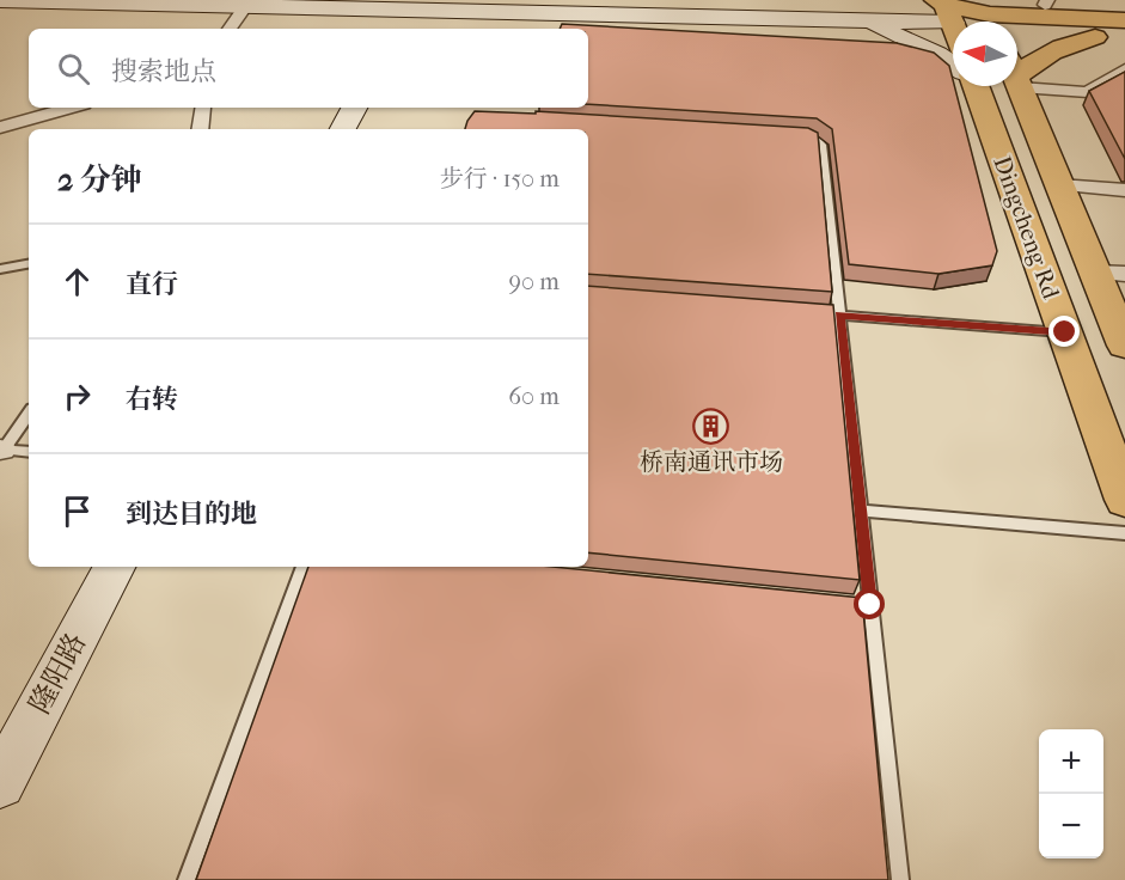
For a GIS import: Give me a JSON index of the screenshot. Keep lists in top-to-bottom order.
{
  "streets": {
    "main road": ["Dingcheng Rd", "隆阳路"]
  },
  "places": {
    "building": ["桥南通讯市场"]
  },
  "north": "left",
  "page": {
    "search": "搜索地点",
    "heading": ["2 分钟", "步行 · 150 m"],
    "list": [
      ["直行", "90 m"],
      ["右转", "60 m"],
      "到达目的地"
    ],
    "map_buttons": ["+", "−"]
  }
}
